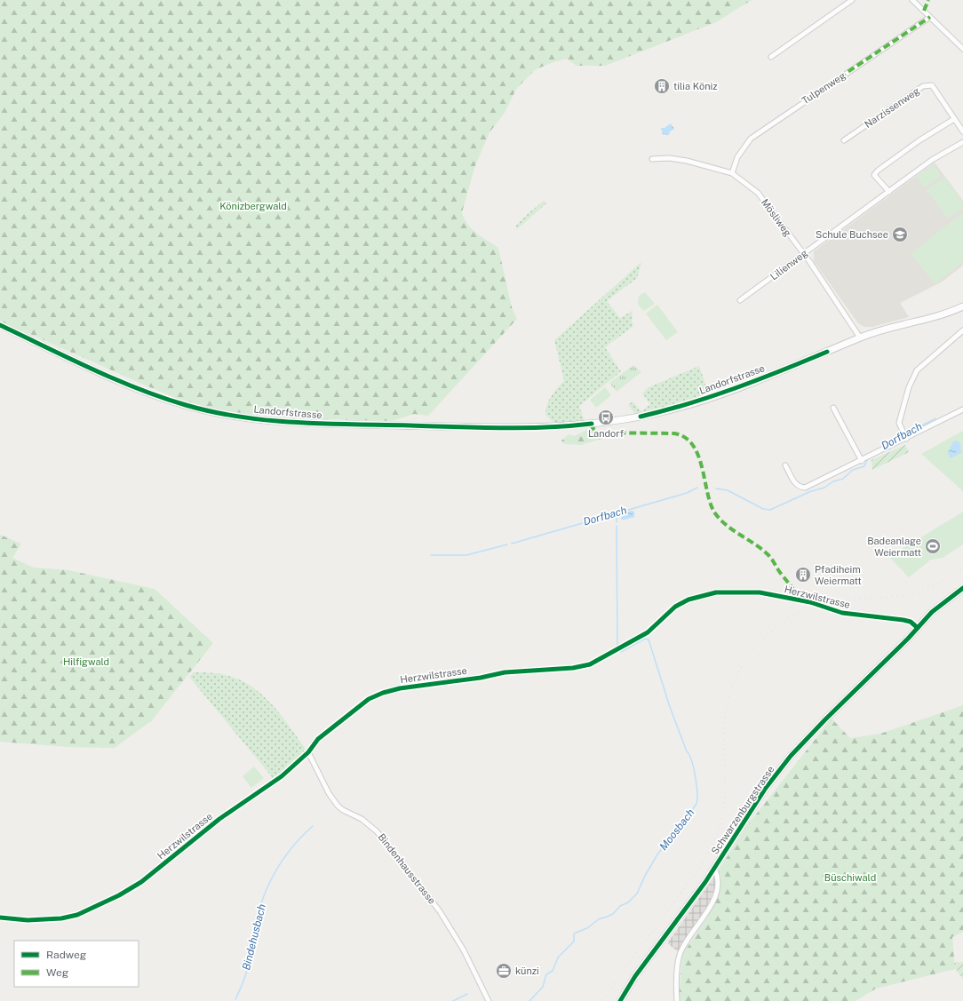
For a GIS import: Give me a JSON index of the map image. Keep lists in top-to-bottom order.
{
  "streets": {
    "street": [
      "Tulpenweg",
      "Narzissenweg",
      "Mösliweg",
      "Lilienweg",
      "Landorfstrasse",
      "Herzwilstrasse",
      "Schwarzenburgstrasse",
      "Bindenhausstrasse"
    ]
  },
  "crossings": [
    ["Tulpenweg", "Mösliweg"],
    ["Mösliweg", "Lilienweg"],
    ["Mösliweg", "Landorfstrasse"],
    ["Herzwilstrasse", "Schwarzenburgstrasse"],
    ["Herzwilstrasse", "Bindenhausstrasse"]
  ],
  "water": ["Dorfbach", "Moosbach", "Bindehusbach"],
  "parks": ["Könizbergwald", "Hilfigwald", "Büschiwald"],
  "places": {
    "building": ["tilia Köniz", "Pfadiheim Weiermatt"],
    "school or university": ["Schule Buchsee"],
    "bus stop": ["Landorf"],
    "sports": ["Badeanlage Weiermatt"],
    "office": ["künzi"]
  },
  "legend": ["Radweg", "Weg"]
}
